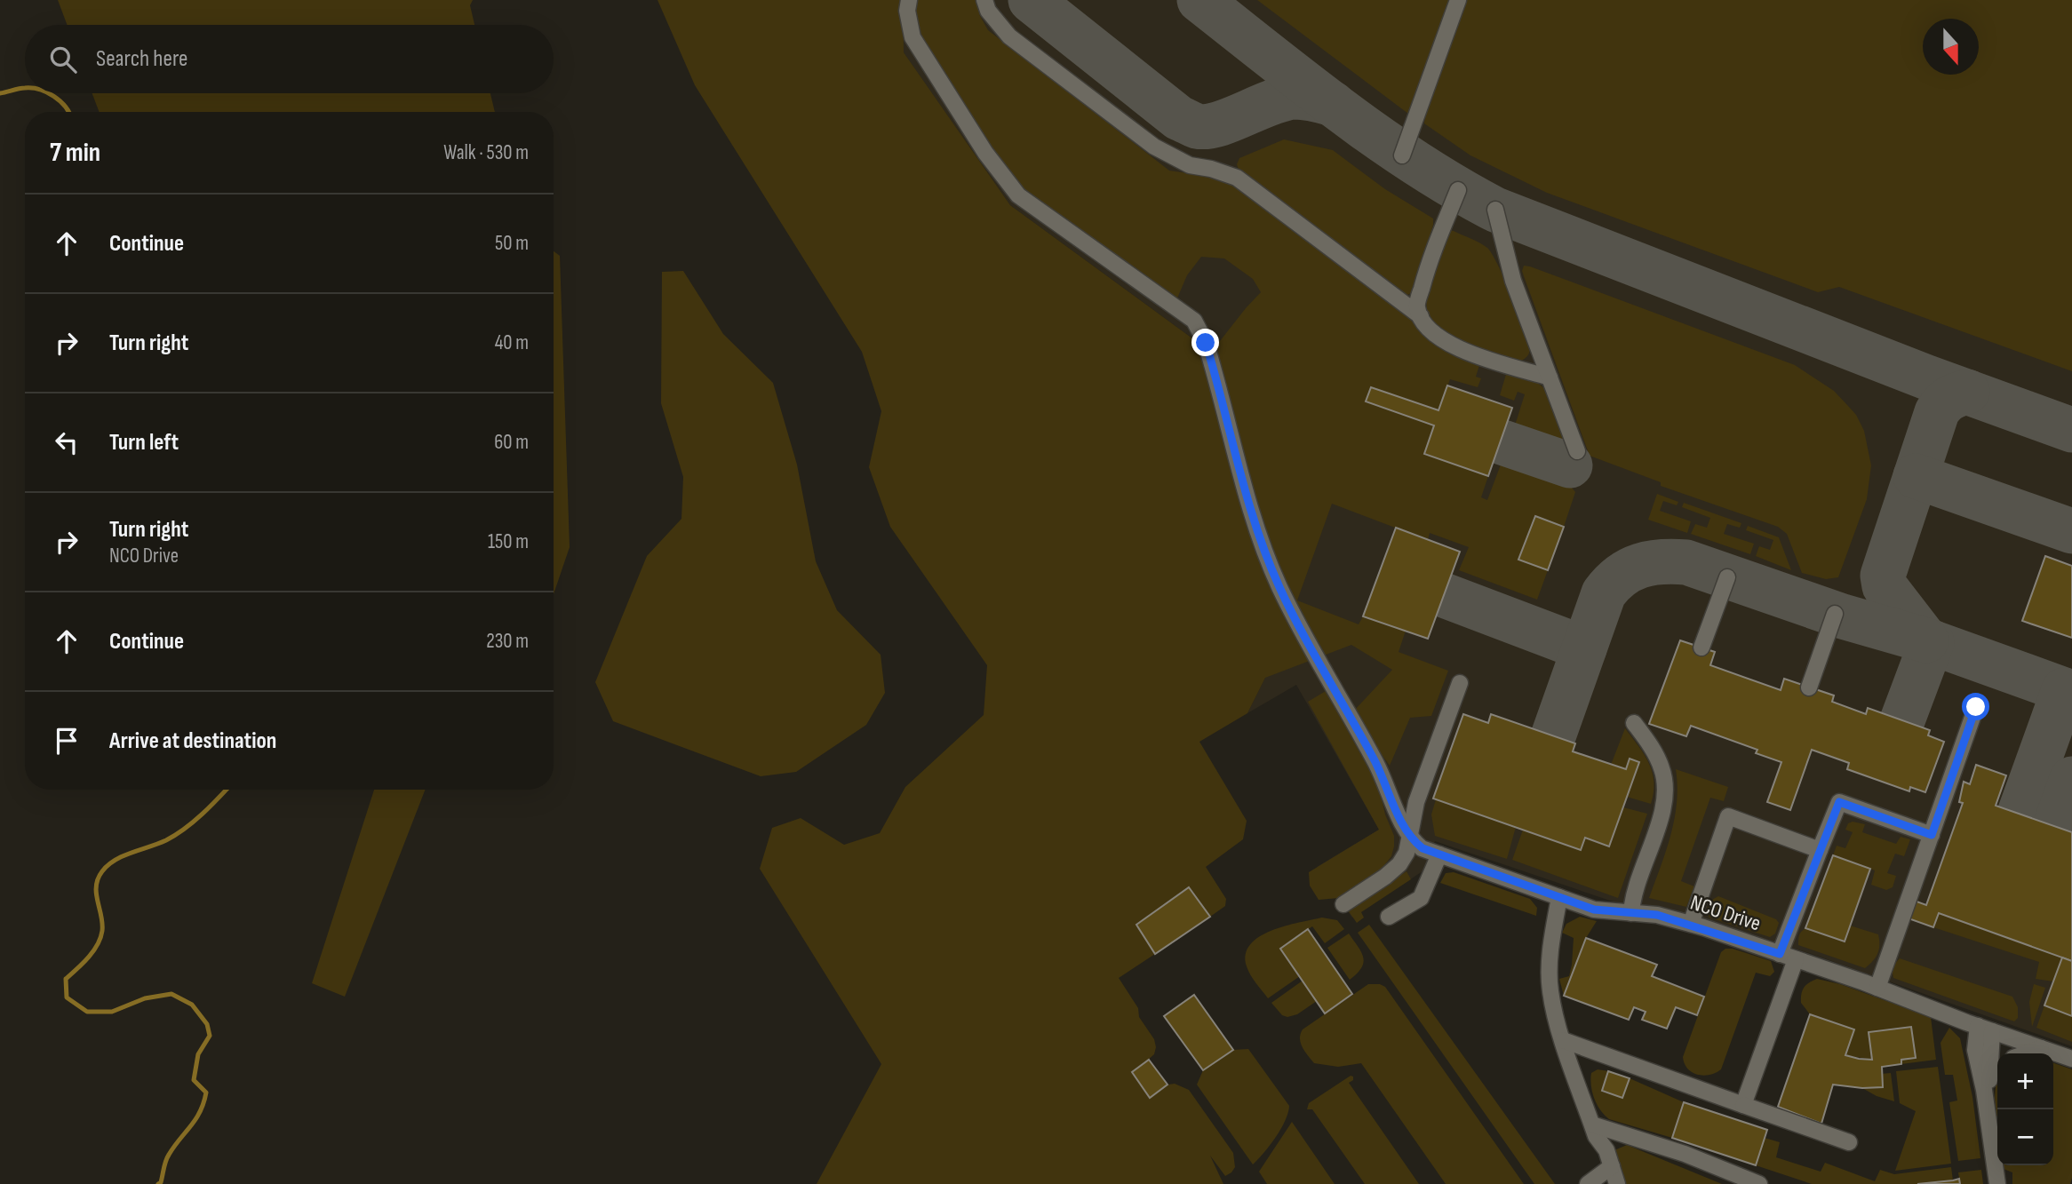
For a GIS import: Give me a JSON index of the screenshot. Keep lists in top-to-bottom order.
{
  "streets": {
    "lane": ["NCO Drive"]
  },
  "north": "bottom",
  "page": {
    "search": "Search here",
    "heading": ["7 min", "Walk · 530 m"],
    "list": [
      ["Continue", "50 m"],
      ["Turn right", "40 m"],
      ["Turn left", "60 m"],
      ["Turn right", "NCO Drive", "150 m"],
      ["Continue", "230 m"],
      "Arrive at destination"
    ],
    "map_buttons": ["+", "−"]
  }
}
